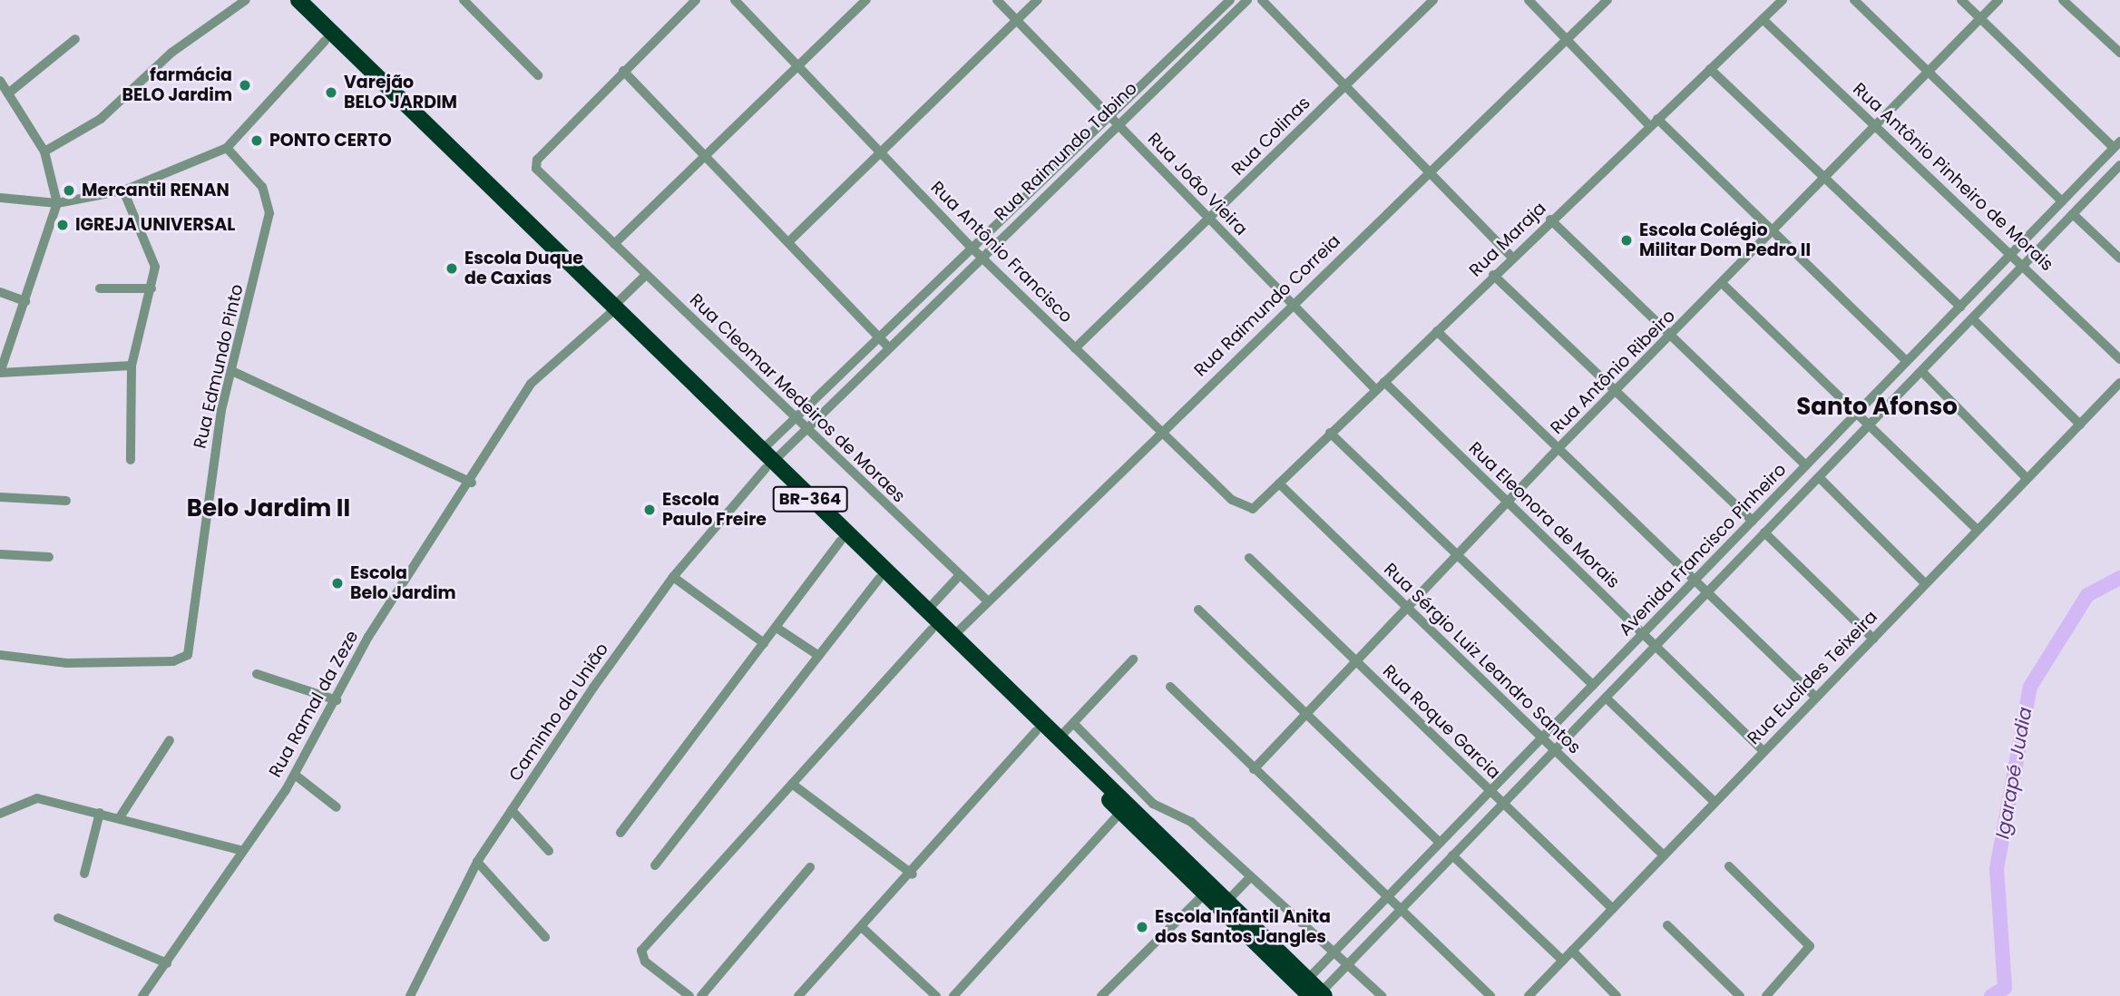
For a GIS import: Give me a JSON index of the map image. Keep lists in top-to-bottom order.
{
  "streets": {
    "highway": ["BR-364"],
    "street": [
      "Rua Colinas",
      "Rua Raimundo Tabino",
      "Rua Antônio Pinheiro de Morais",
      "Rua João Vieira",
      "Rua Maraja",
      "Rua Antônio Francisco",
      "Rua Raimundo Correia",
      "Rua Edmundo Pinto",
      "Rua Antônio Ribeiro",
      "Rua Cleomar Medeiros de Moraes",
      "Rua Eleonora de Morais",
      "Avenida Francisco Pinheiro",
      "Rua Sérgio Luiz Leandro Santos",
      "Rua Euclides Teixeira",
      "Rua Ramal da Zeze",
      "Caminho da União",
      "Rua Roque Garcia"
    ]
  },
  "crossings": [
    ["Rua Colinas", "Rua João Vieira"],
    ["Rua Colinas", "Rua Antônio Francisco"],
    ["Rua Raimundo Tabino", "Rua João Vieira"],
    ["Rua Raimundo Tabino", "Rua Antônio Francisco"],
    ["Rua Raimundo Tabino", "Rua Cleomar Medeiros de Moraes"],
    ["Rua Raimundo Tabino", "BR-364"],
    ["Rua Raimundo Tabino", "Caminho da União"],
    ["Rua Antônio Pinheiro de Morais", "Rua Maraja"],
    ["Rua Antônio Pinheiro de Morais", "Rua Antônio Ribeiro"],
    ["Rua Antônio Pinheiro de Morais", "Avenida Francisco Pinheiro"],
    ["Rua João Vieira", "Rua Maraja"],
    ["Rua João Vieira", "Rua Raimundo Correia"],
    ["Rua Maraja", "Rua Antônio Francisco"],
    ["Rua Maraja", "Rua Eleonora de Morais"],
    ["Rua Maraja", "Rua Sérgio Luiz Leandro Santos"],
    ["Rua Antônio Francisco", "Rua Raimundo Correia"],
    ["Rua Raimundo Correia", "Rua Cleomar Medeiros de Moraes"],
    ["Rua Raimundo Correia", "BR-364"],
    ["Rua Antônio Ribeiro", "Rua Eleonora de Morais"],
    ["Rua Antônio Ribeiro", "Rua Sérgio Luiz Leandro Santos"],
    ["Rua Antônio Ribeiro", "Rua Roque Garcia"],
    ["Rua Cleomar Medeiros de Moraes", "Rua Ramal da Zeze"],
    ["BR-364", "Avenida Francisco Pinheiro"],
    ["BR-364", "Rua Ramal da Zeze"],
    ["BR-364", "Caminho da União"],
    ["Rua Eleonora de Morais", "Avenida Francisco Pinheiro"],
    ["Rua Eleonora de Morais", "Rua Euclides Teixeira"],
    ["Avenida Francisco Pinheiro", "Rua Sérgio Luiz Leandro Santos"],
    ["Avenida Francisco Pinheiro", "Rua Roque Garcia"],
    ["Rua Sérgio Luiz Leandro Santos", "Rua Euclides Teixeira"],
    ["Rua Euclides Teixeira", "Rua Roque Garcia"]
  ],
  "districts": ["Santo Afonso", "Belo Jardim II"],
  "water": ["Igarapé Judia"],
  "places": [
    "farmácia BELO Jardim",
    "Varejão BELO JARDIM",
    "PONTO CERTO",
    "Mercantil RENAN",
    "IGREJA UNIVERSAL",
    "Escola Colégio Militar Dom Pedro II",
    "Escola Duque de Caxias",
    "Escola Paulo Freire",
    "Escola Belo Jardim",
    "Escola Infantil Anita dos Santos Jangles"
  ]
}
